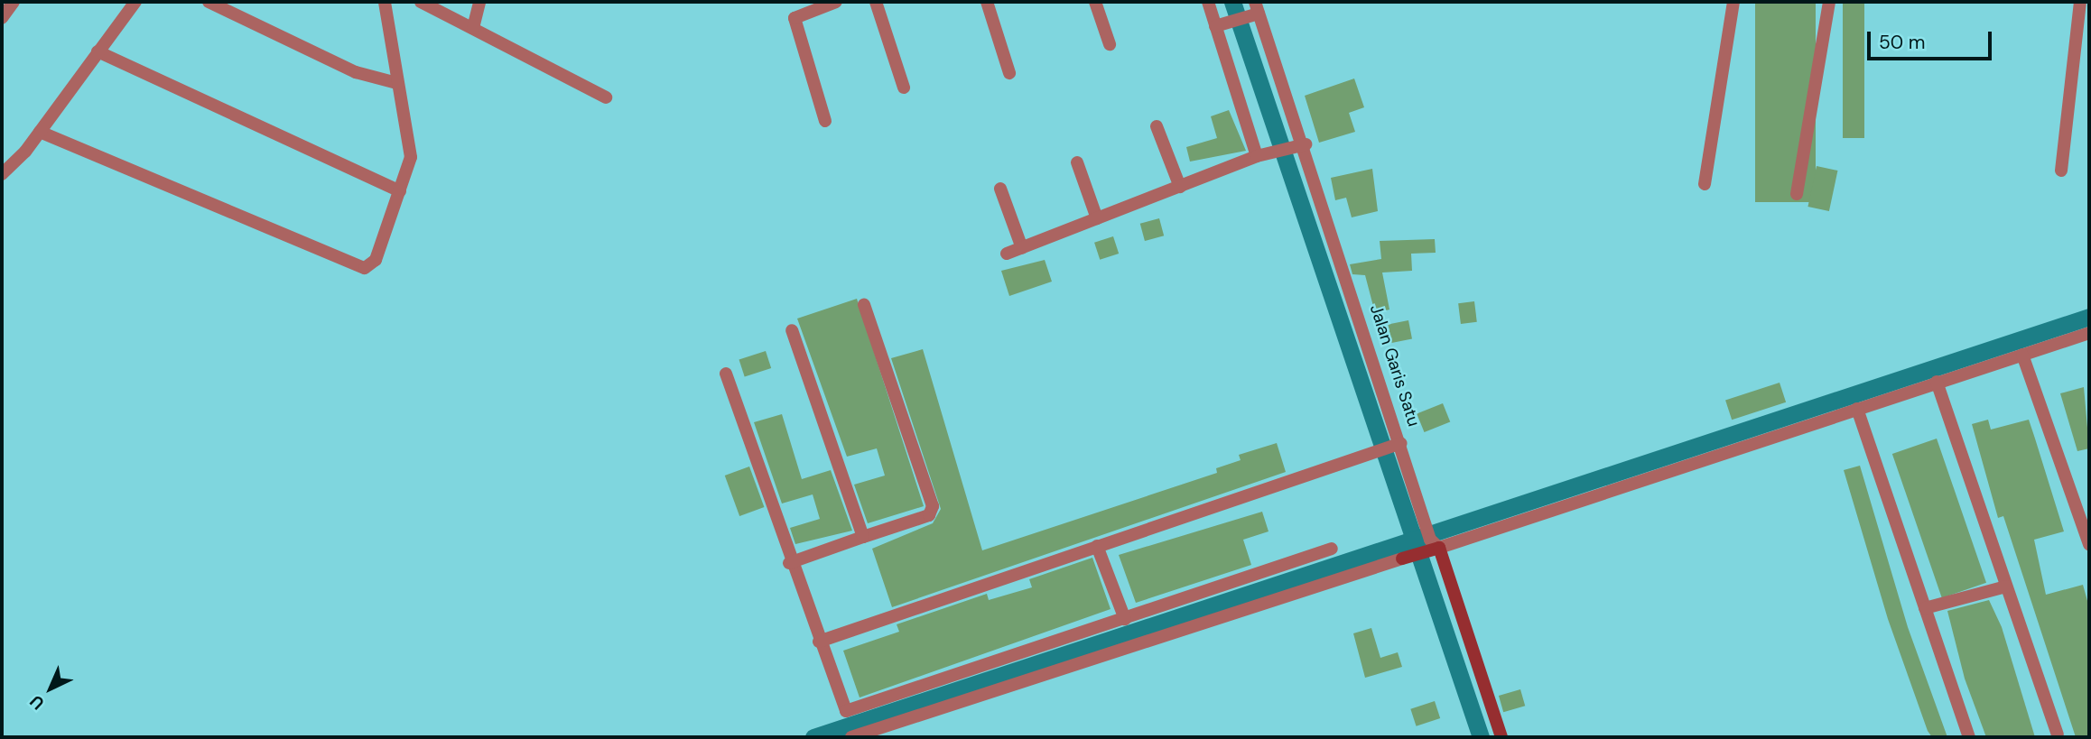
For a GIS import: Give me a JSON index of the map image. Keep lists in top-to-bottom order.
{
  "streets": {
    "street": ["Jalan Garis Satu"]
  },
  "scale_bar": "50 m",
  "north": "bottom left"
}
